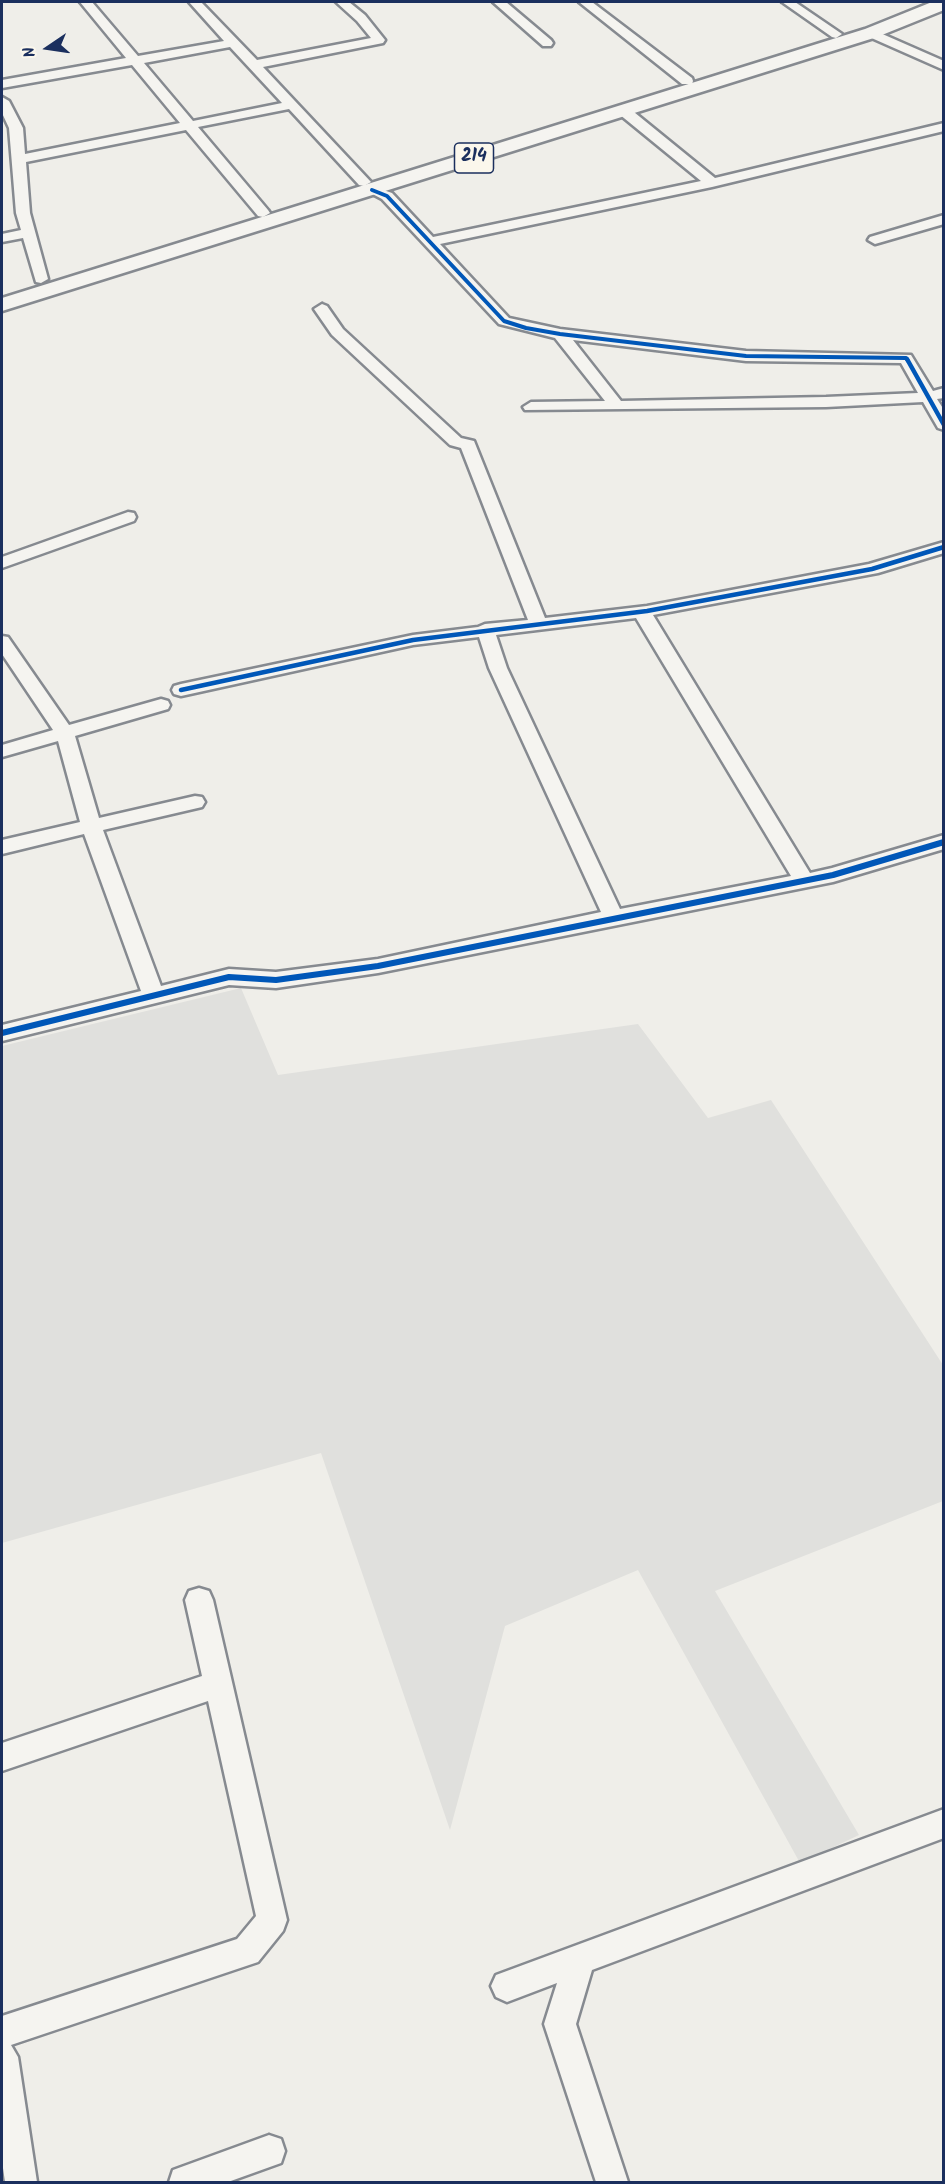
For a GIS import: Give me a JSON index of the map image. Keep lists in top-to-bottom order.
{
  "streets": {
    "highway": ["214"]
  },
  "north": "left"
}
